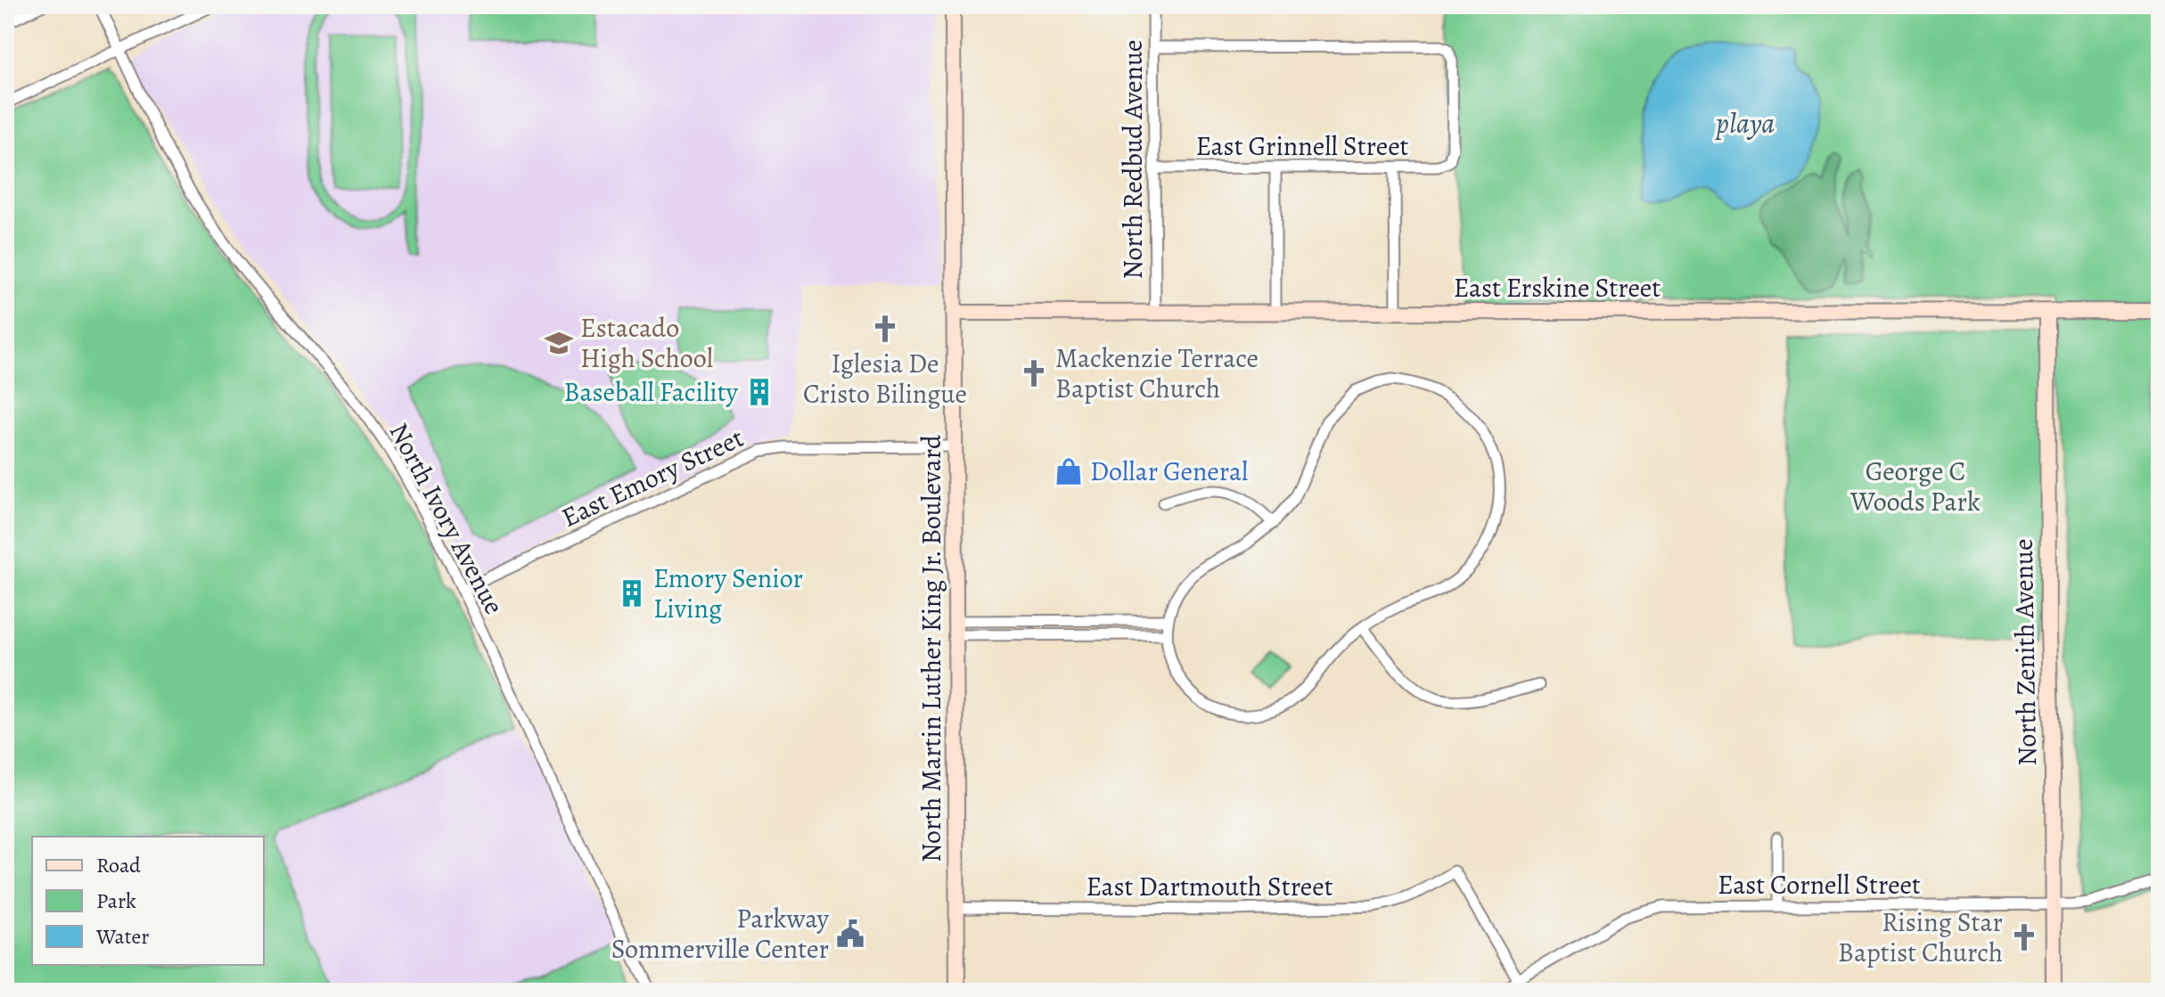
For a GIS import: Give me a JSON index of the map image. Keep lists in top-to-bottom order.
{
  "streets": {
    "street": [
      "East Grinnell Street",
      "North Redbud Avenue",
      "East Erskine Street",
      "East Emory Street",
      "North Ivory Avenue",
      "North Martin Luther King Jr. Boulevard",
      "North Zenith Avenue",
      "East Cornell Street",
      "East Dartmouth Street"
    ]
  },
  "crossings": [
    ["East Grinnell Street", "North Redbud Avenue"],
    ["North Redbud Avenue", "East Erskine Street"],
    ["East Erskine Street", "North Martin Luther King Jr. Boulevard"],
    ["East Erskine Street", "North Zenith Avenue"],
    ["East Emory Street", "North Ivory Avenue"],
    ["East Emory Street", "North Martin Luther King Jr. Boulevard"],
    ["North Martin Luther King Jr. Boulevard", "East Dartmouth Street"],
    ["North Zenith Avenue", "East Cornell Street"],
    ["East Cornell Street", "East Dartmouth Street"]
  ],
  "water": ["playa"],
  "parks": ["George C Woods Park"],
  "places": {
    "church": ["Iglesia De Cristo Bilingue", "Mackenzie Terrace Baptist Church", "Rising Star Baptist Church"],
    "school or university": ["Estacado High School"],
    "building": ["Baseball Facility", "Emory Senior Living"],
    "shop": ["Dollar General"],
    "public building": ["Parkway Sommerville Center"]
  },
  "legend": ["Road", "Park", "Water"]
}
